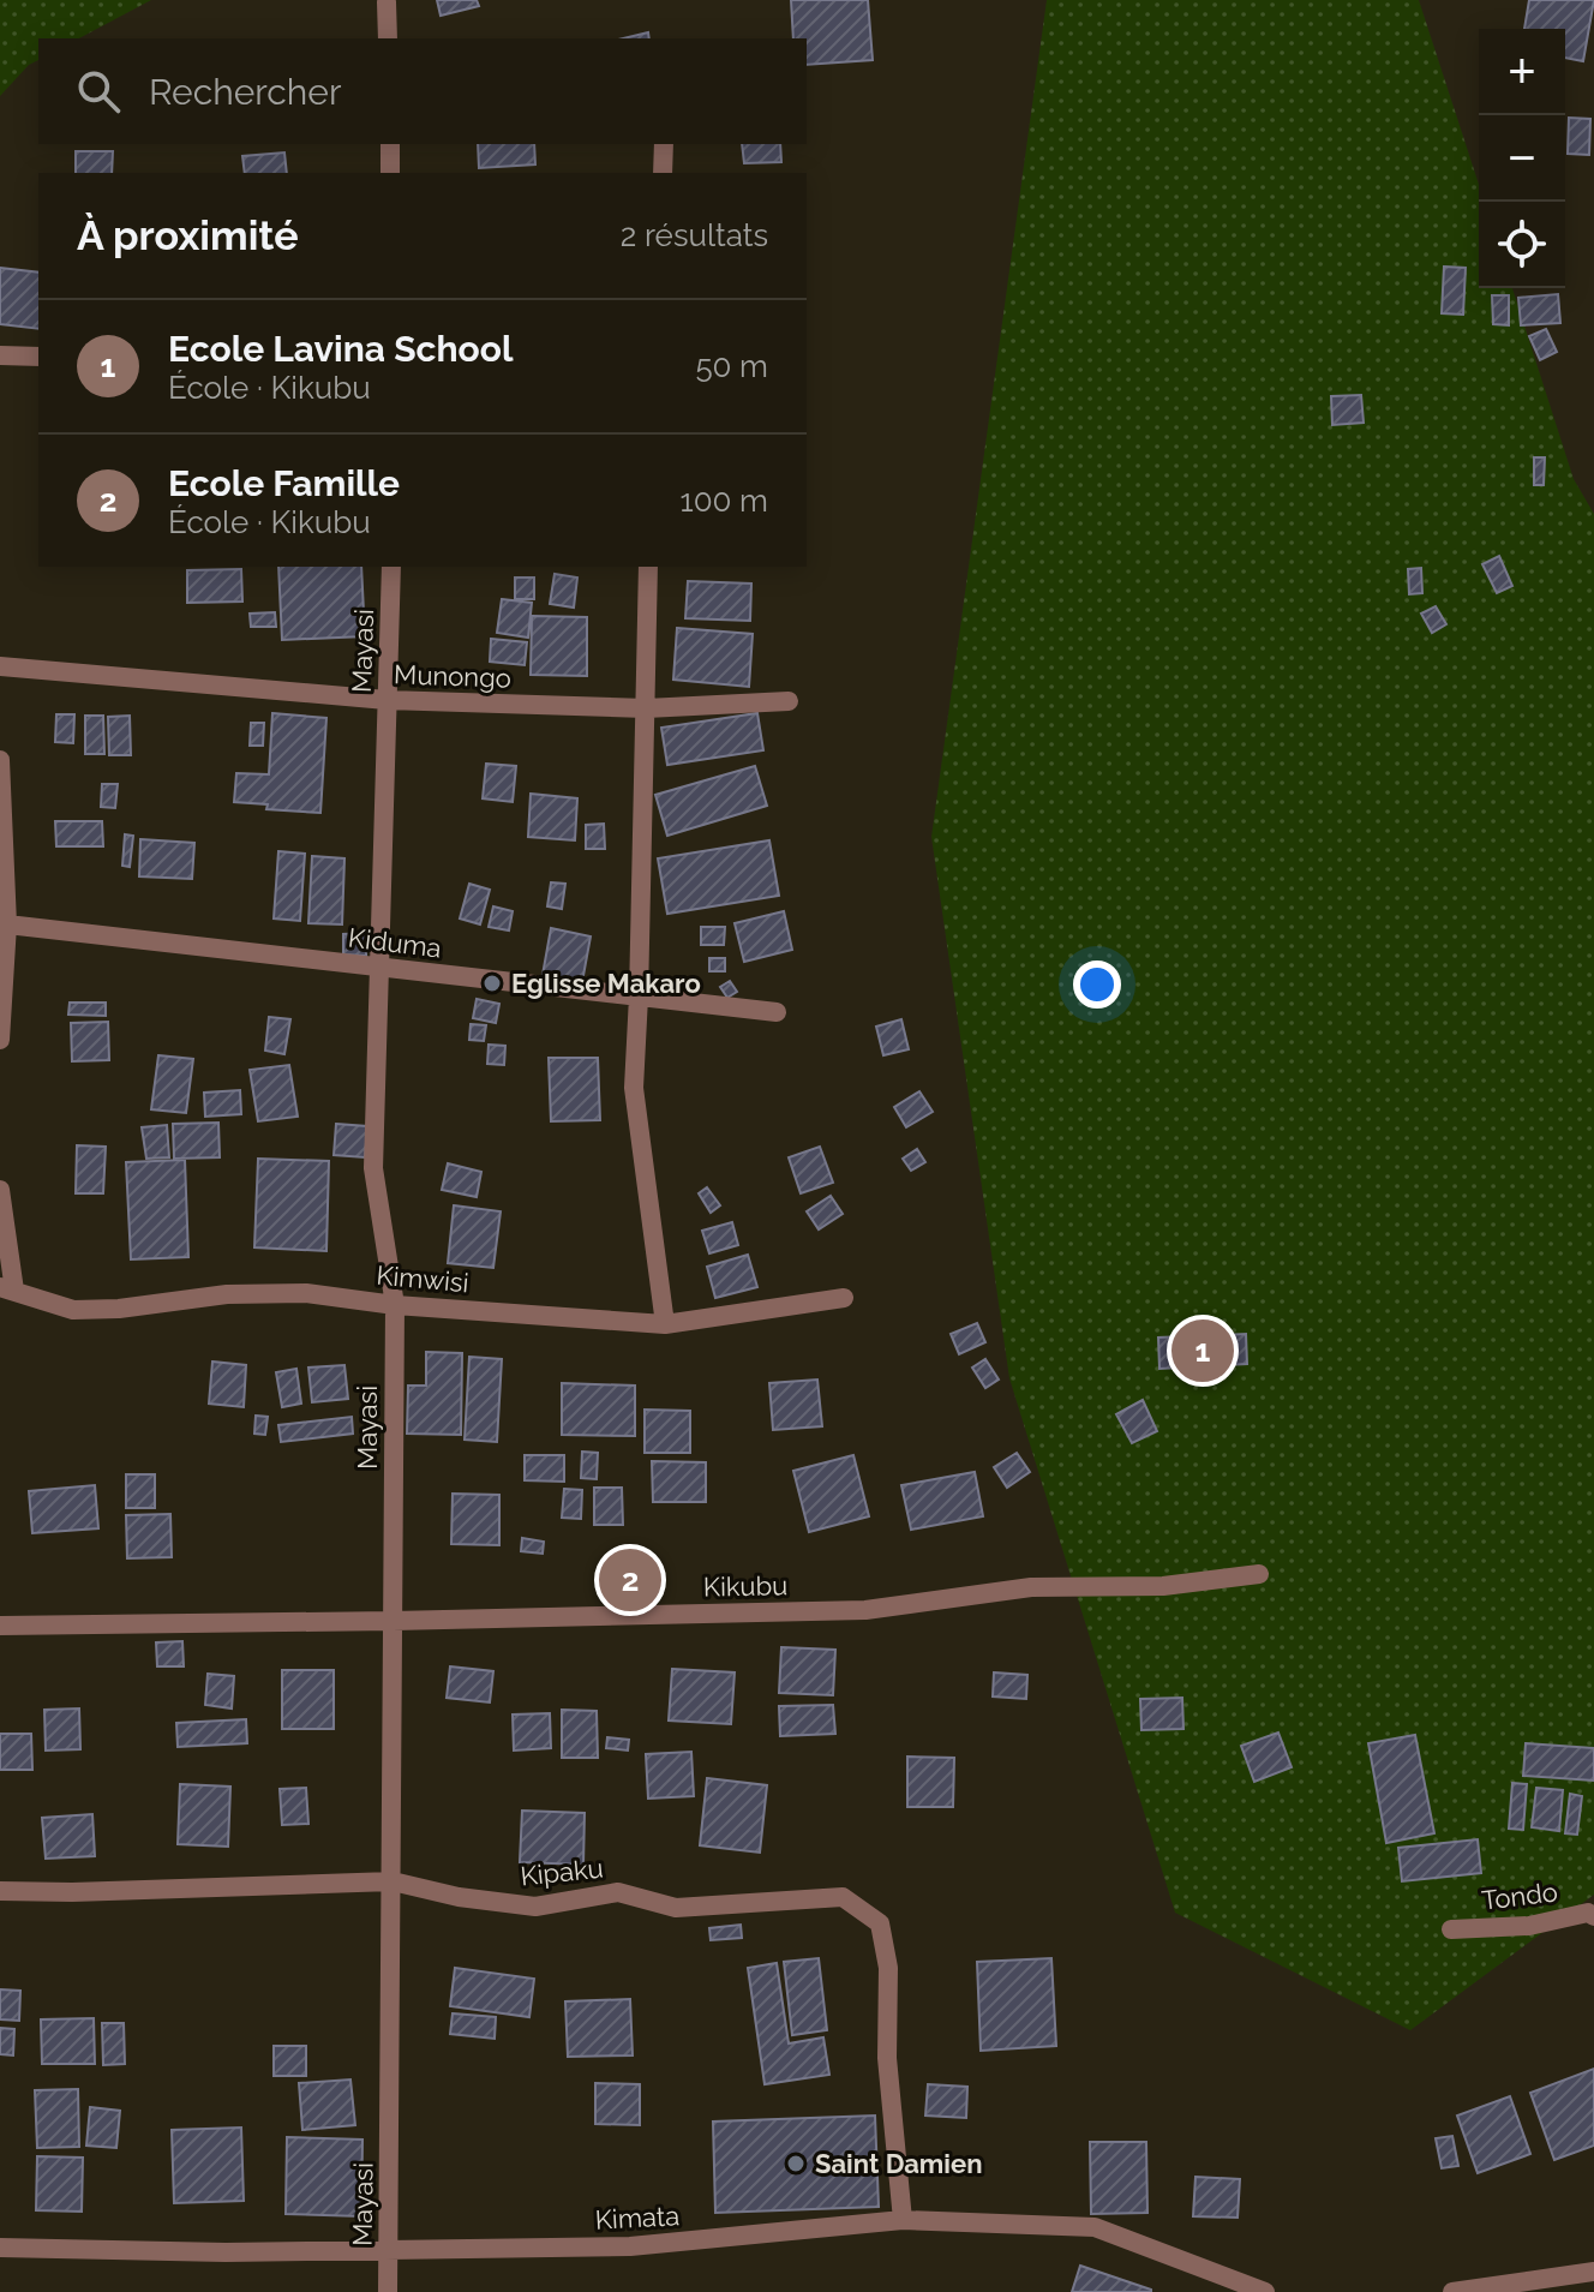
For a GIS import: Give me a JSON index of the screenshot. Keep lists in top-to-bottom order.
{
  "streets": {
    "street": [
      "Mayasi",
      "Munongo",
      "Kiduma",
      "Kimwisi",
      "Kikubu",
      "Kipaku",
      "Tondo",
      "Kimata"
    ]
  },
  "crossings": [
    ["Mayasi", "Munongo"],
    ["Mayasi", "Kiduma"],
    ["Mayasi", "Kimwisi"],
    ["Mayasi", "Kikubu"],
    ["Mayasi", "Kipaku"],
    ["Mayasi", "Kimata"],
    ["Kipaku", "Kimata"]
  ],
  "places": ["Eglisse Makaro", "Saint Damien"],
  "page": {
    "map_buttons": ["+", "−"],
    "search": "Rechercher",
    "heading": ["À proximité", "2 résultats"],
    "list": [
      {
        "mark": "1",
        "name": "Ecole Lavina School",
        "note": "École · Kikubu",
        "value": "50 m"
      },
      {
        "mark": "2",
        "name": "Ecole Famille",
        "note": "École · Kikubu",
        "value": "100 m"
      }
    ],
    "pins": ["1", "2"]
  }
}
